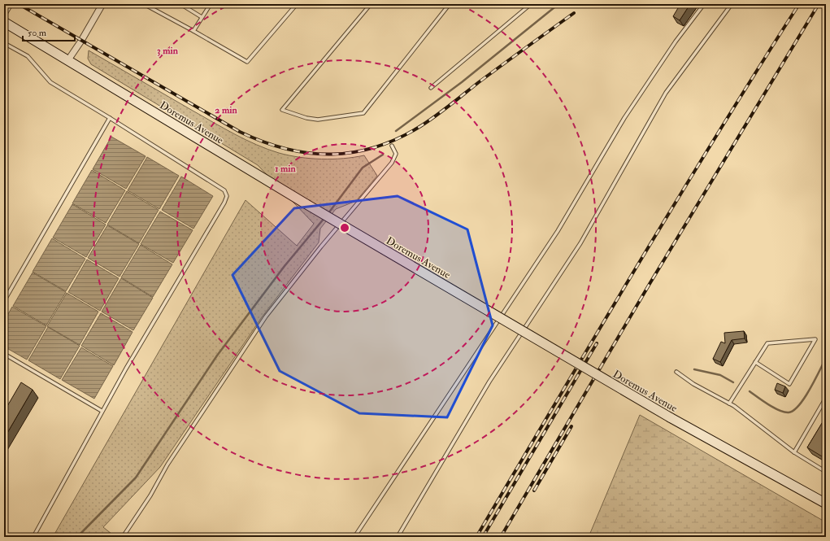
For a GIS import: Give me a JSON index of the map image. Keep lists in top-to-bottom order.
{
  "streets": {
    "main road": ["Doremus Avenue"]
  },
  "scale_bar": "50 m",
  "rings": ["3 min", "2 min", "1 min"]
}
